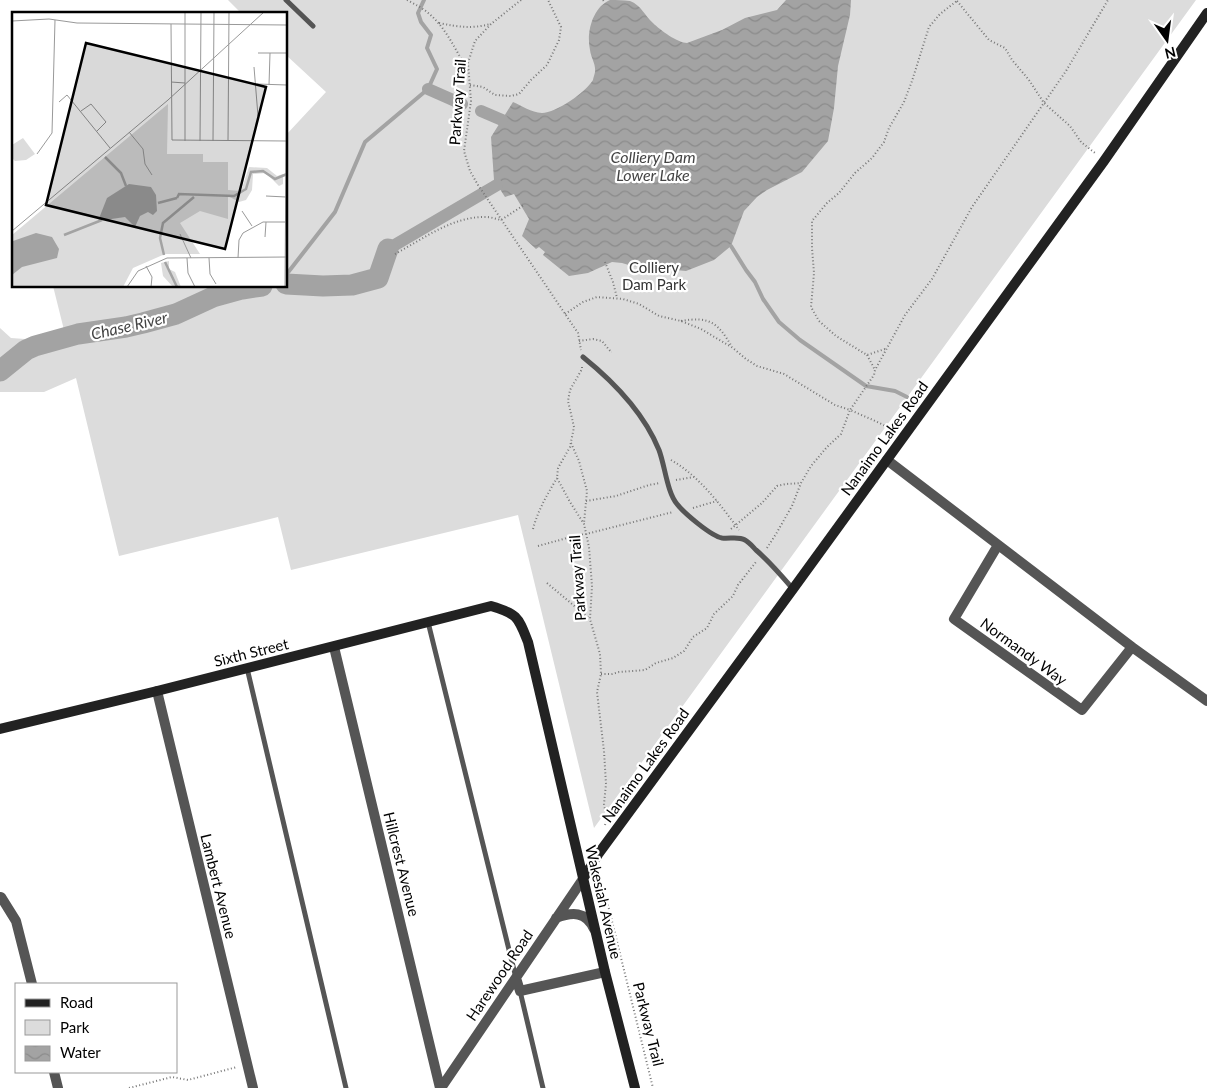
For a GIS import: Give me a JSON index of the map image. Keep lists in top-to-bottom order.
{
  "streets": {
    "street": [
      "Nanaimo Lakes Road",
      "Normandy Way",
      "Sixth Street",
      "Hillcrest Avenue",
      "Lambert Avenue",
      "Wakesiah Avenue",
      "Harewood Road"
    ],
    "path": ["Parkway Trail"]
  },
  "crossings": [
    ["Parkway Trail", "Nanaimo Lakes Road"],
    ["Nanaimo Lakes Road", "Wakesiah Avenue"],
    ["Nanaimo Lakes Road", "Harewood Road"],
    ["Sixth Street", "Hillcrest Avenue"],
    ["Sixth Street", "Lambert Avenue"],
    ["Sixth Street", "Wakesiah Avenue"],
    ["Hillcrest Avenue", "Harewood Road"],
    ["Wakesiah Avenue", "Harewood Road"]
  ],
  "water": ["Colliery Dam Lower Lake", "Chase River"],
  "parks": ["Colliery Dam Park"],
  "legend": ["Road", "Park", "Water"],
  "north": "bottom"
}
